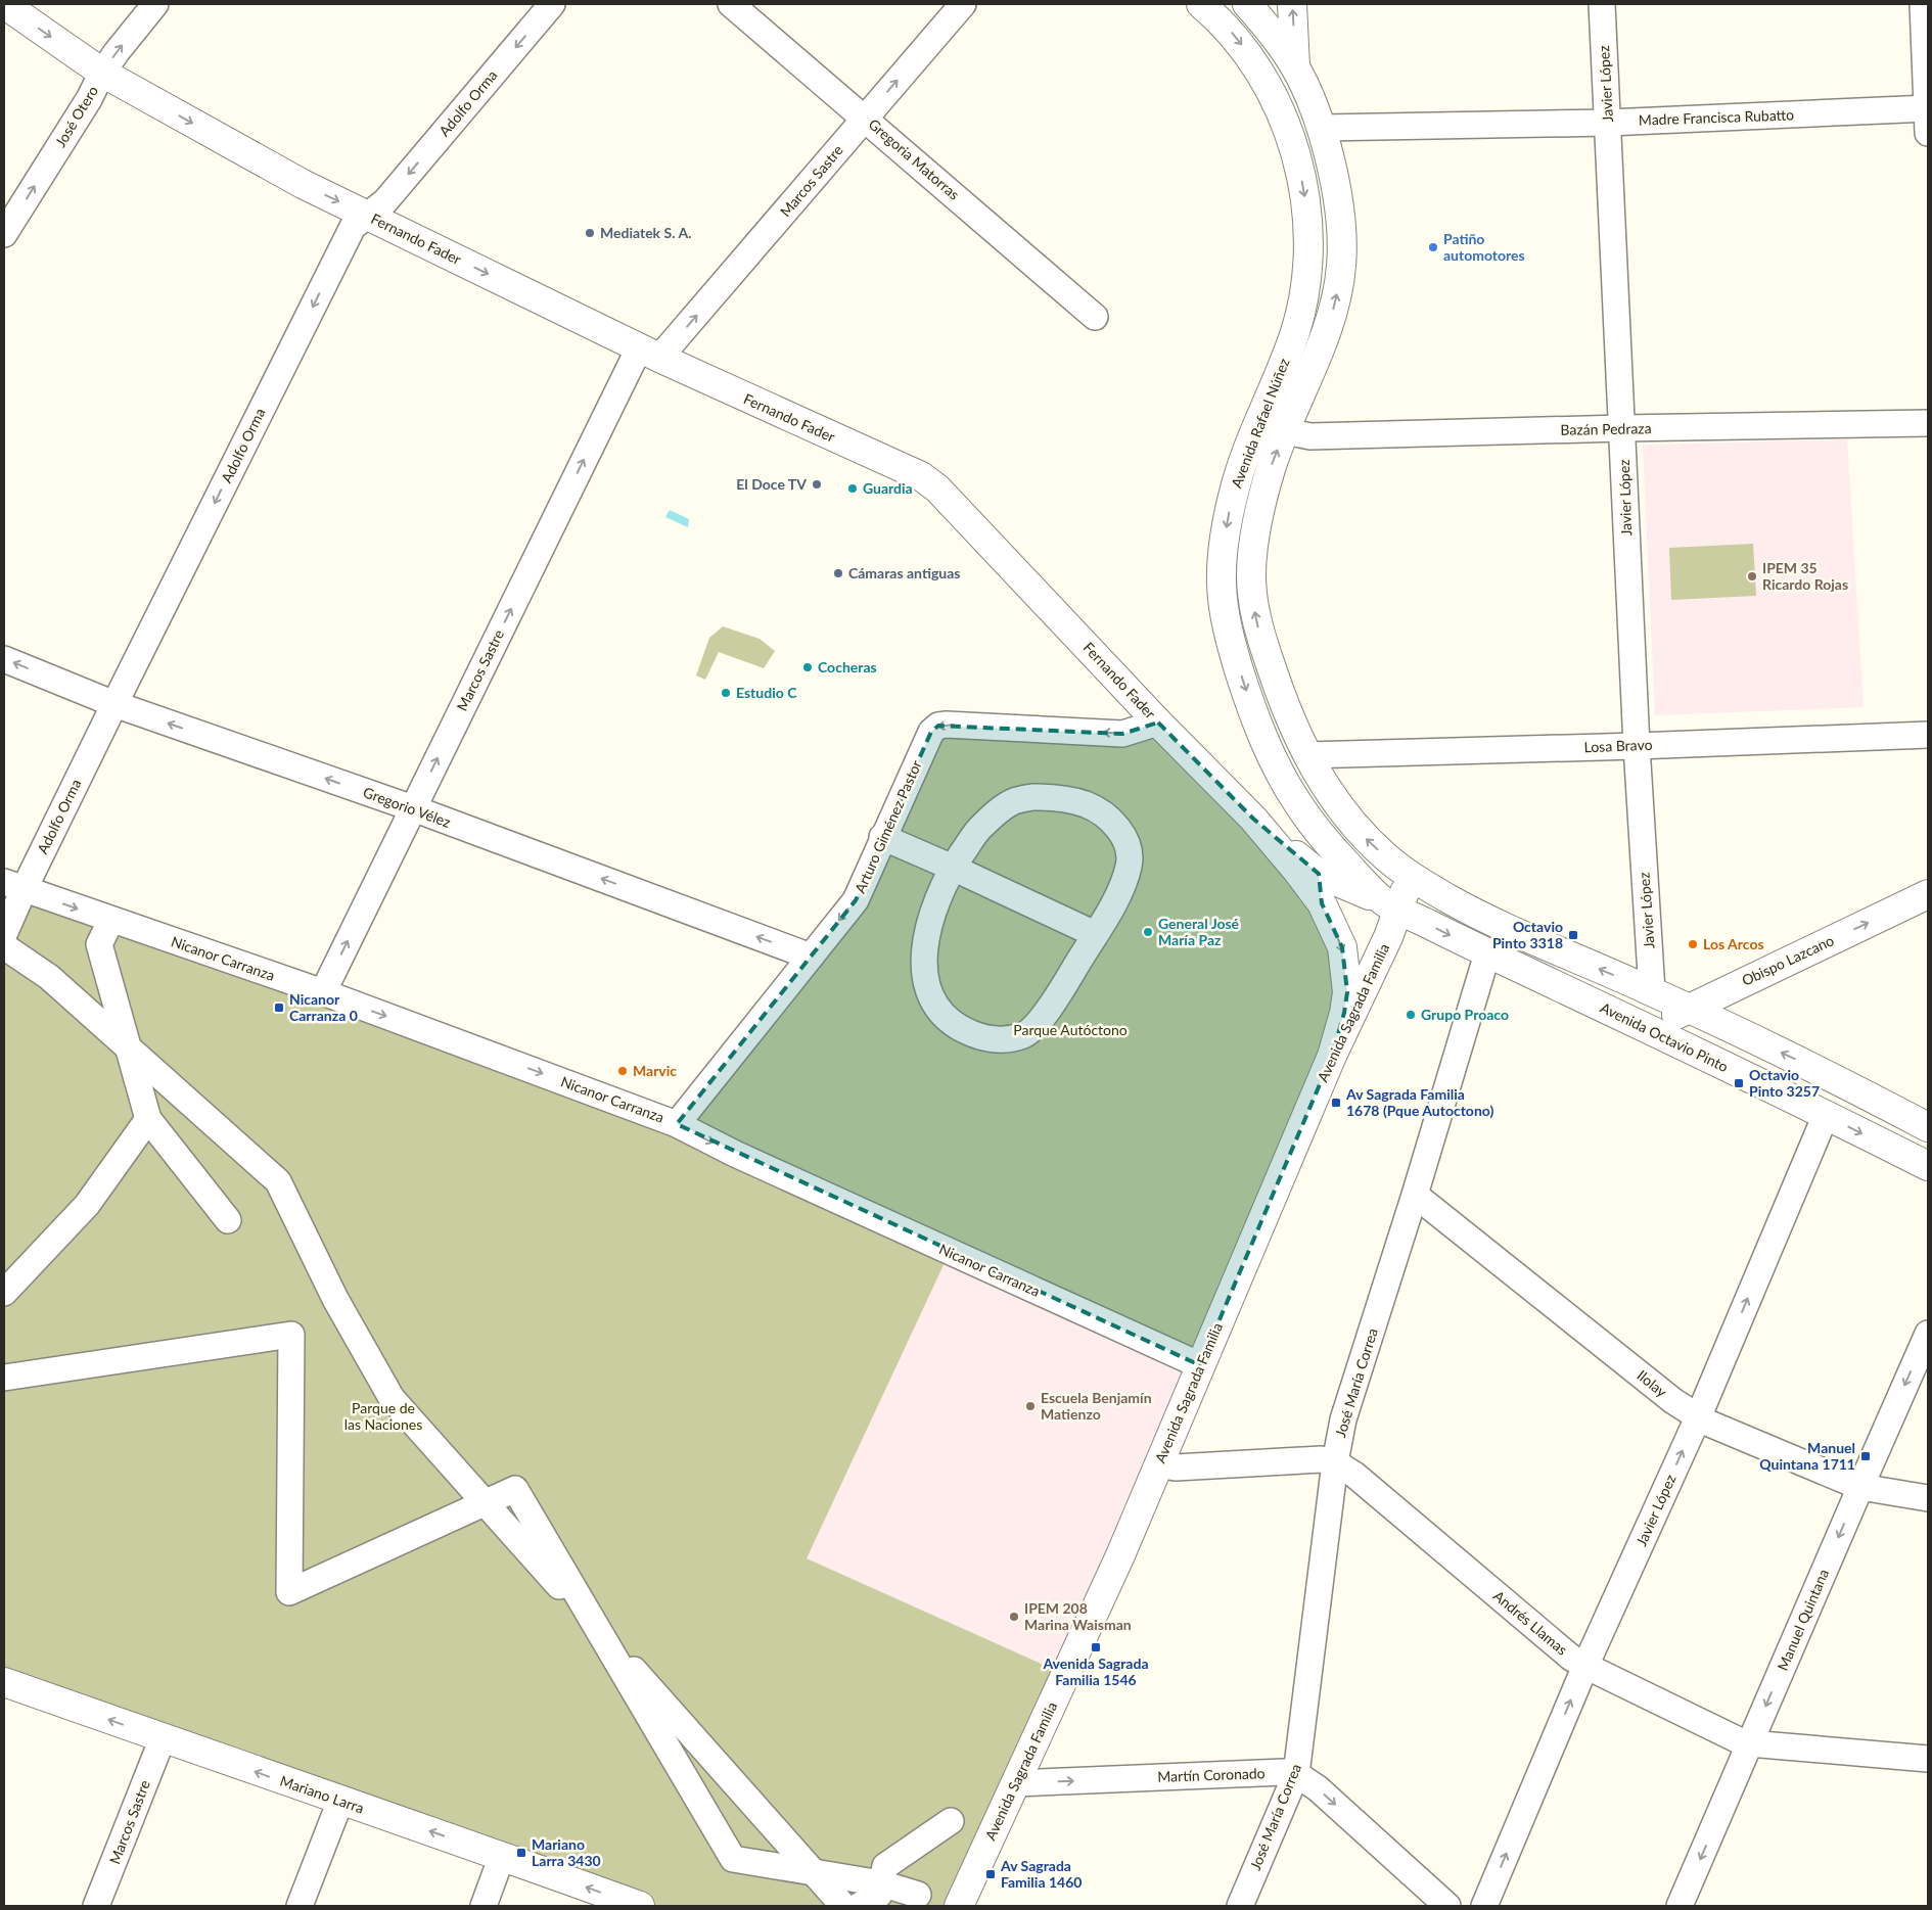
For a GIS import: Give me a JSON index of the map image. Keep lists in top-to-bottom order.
{
  "streets": {
    "main road": [
      "Fernando Fader",
      "Avenida Rafael Núñez",
      "Obispo Lazcano",
      "Avenida Sagrada Familia",
      "Avenida Octavio Pinto",
      "Mariano Larra"
    ],
    "street": [
      "Javier López",
      "Adolfo Orma",
      "José Otero",
      "Madre Francisca Rubatto",
      "Gregoria Matorras",
      "Marcos Sastre",
      "Bazán Pedraza",
      "Losa Bravo",
      "Gregorio Vélez",
      "Arturo Giménez Pastor",
      "Nicanor Carranza",
      "José María Correa",
      "Ilolay",
      "Manuel Quintana",
      "Andrés Llamas",
      "Martín Coronado"
    ]
  },
  "crossings": [
    ["Javier López", "Madre Francisca Rubatto"],
    ["Javier López", "Bazán Pedraza"],
    ["Javier López", "Losa Bravo"],
    ["Javier López", "Avenida Octavio Pinto"],
    ["Javier López", "Ilolay"],
    ["Javier López", "Andrés Llamas"],
    ["Adolfo Orma", "Fernando Fader"],
    ["Adolfo Orma", "Gregorio Vélez"],
    ["Adolfo Orma", "Nicanor Carranza"],
    ["José Otero", "Fernando Fader"],
    ["Madre Francisca Rubatto", "Avenida Rafael Núñez"],
    ["Gregoria Matorras", "Marcos Sastre"],
    ["Marcos Sastre", "Fernando Fader"],
    ["Marcos Sastre", "Gregorio Vélez"],
    ["Marcos Sastre", "Nicanor Carranza"],
    ["Marcos Sastre", "Mariano Larra"],
    ["Fernando Fader", "Arturo Giménez Pastor"],
    ["Fernando Fader", "Avenida Sagrada Familia"],
    ["Fernando Fader", "Avenida Octavio Pinto"],
    ["Avenida Rafael Núñez", "Bazán Pedraza"],
    ["Avenida Rafael Núñez", "Losa Bravo"],
    ["Avenida Rafael Núñez", "Avenida Sagrada Familia"],
    ["Avenida Rafael Núñez", "Avenida Octavio Pinto"],
    ["Gregorio Vélez", "Arturo Giménez Pastor"],
    ["Arturo Giménez Pastor", "Nicanor Carranza"],
    ["Nicanor Carranza", "Avenida Sagrada Familia"],
    ["Obispo Lazcano", "Avenida Octavio Pinto"],
    ["Avenida Sagrada Familia", "Avenida Octavio Pinto"],
    ["Avenida Sagrada Familia", "Andrés Llamas"],
    ["Avenida Sagrada Familia", "Martín Coronado"],
    ["Avenida Octavio Pinto", "José María Correa"],
    ["José María Correa", "Ilolay"],
    ["José María Correa", "Andrés Llamas"],
    ["José María Correa", "Martín Coronado"],
    ["Ilolay", "Manuel Quintana"],
    ["Manuel Quintana", "Andrés Llamas"]
  ],
  "one_way": [
    "Javier López",
    "Adolfo Orma",
    "José Otero",
    "Marcos Sastre",
    "Fernando Fader",
    "Gregorio Vélez",
    "Arturo Giménez Pastor",
    "Nicanor Carranza",
    "Obispo Lazcano",
    "Manuel Quintana",
    "Martín Coronado",
    "Mariano Larra"
  ],
  "parks": ["Parque Autóctono", "Parque de las Naciones"],
  "places": {
    "other": [
      "Mediatek S. A.",
      "Patiño automotores",
      "El Doce TV",
      "Guardia",
      "Cámaras antiguas",
      "IPEM 35 Ricardo Rojas",
      "Cocheras",
      "Estudio C",
      "General José María Paz",
      "Los Arcos",
      "Grupo Proaco",
      "Marvic",
      "Escuela Benjamín Matienzo",
      "IPEM 208 Marina Waisman"
    ],
    "transit": [
      "Octavio Pinto 3318",
      "Nicanor Carranza 0",
      "Octavio Pinto 3257",
      "Av Sagrada Familia 1678 (Pque Autoctono)",
      "Manuel Quintana 1711",
      "Avenida Sagrada Familia 1546",
      "Mariano Larra 3430",
      "Av Sagrada Familia 1460"
    ]
  }
}
